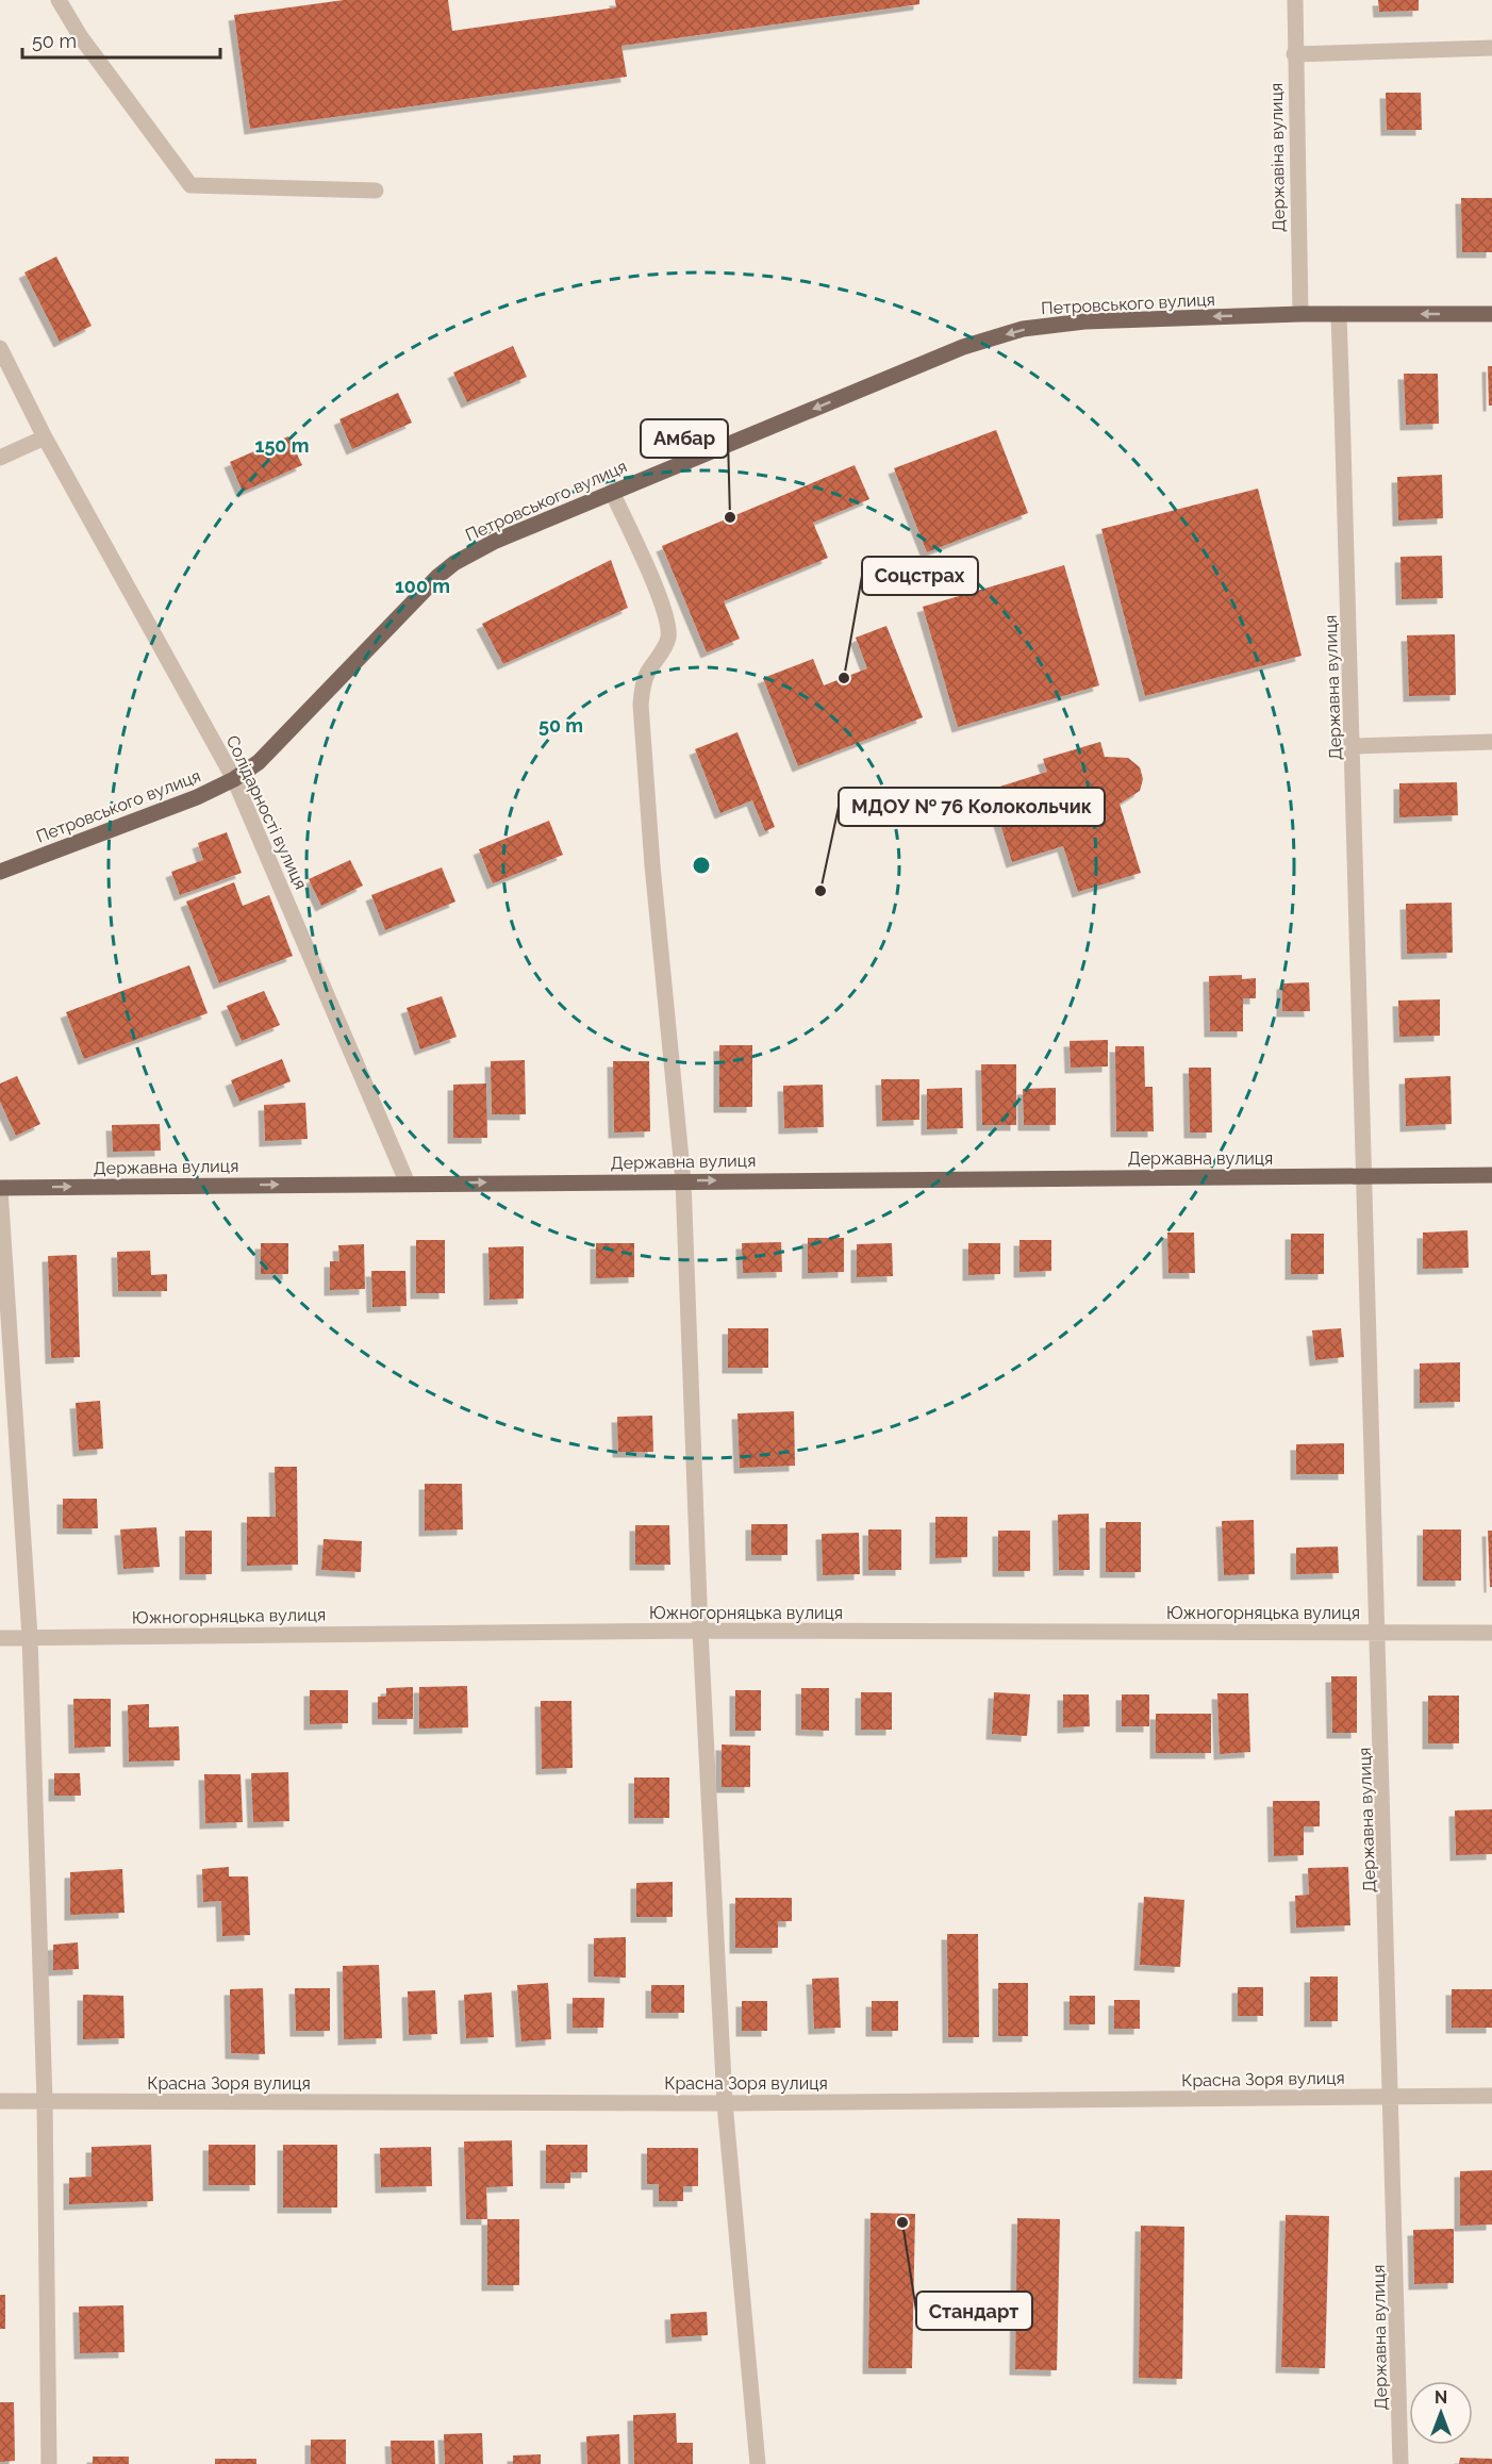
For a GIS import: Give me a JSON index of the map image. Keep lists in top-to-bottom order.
{
  "streets": {
    "main road": ["Петровського вулиця", "Державна вулиця"],
    "street": [
      "Державіна вулиця",
      "Солідарності вулиця",
      "Южногорняцька вулиця",
      "Красна Зоря вулиця"
    ]
  },
  "crossings": [
    ["Державіна вулиця", "Петровського вулиця"],
    ["Петровського вулиця", "Державна вулиця"],
    ["Петровського вулиця", "Солідарності вулиця"],
    ["Державна вулиця", "Солідарності вулиця"],
    ["Державна вулиця", "Южногорняцька вулиця"],
    ["Державна вулиця", "Красна Зоря вулиця"]
  ],
  "one_way": ["Петровського вулиця", "Державна вулиця"],
  "places": [
    "Амбар",
    "Соцстрах",
    "МДОУ № 76 Колокольчик",
    "Стандарт"
  ],
  "scale_bar": "50 m",
  "north": "top",
  "rings": ["150 m", "100 m", "50 m"]
}
